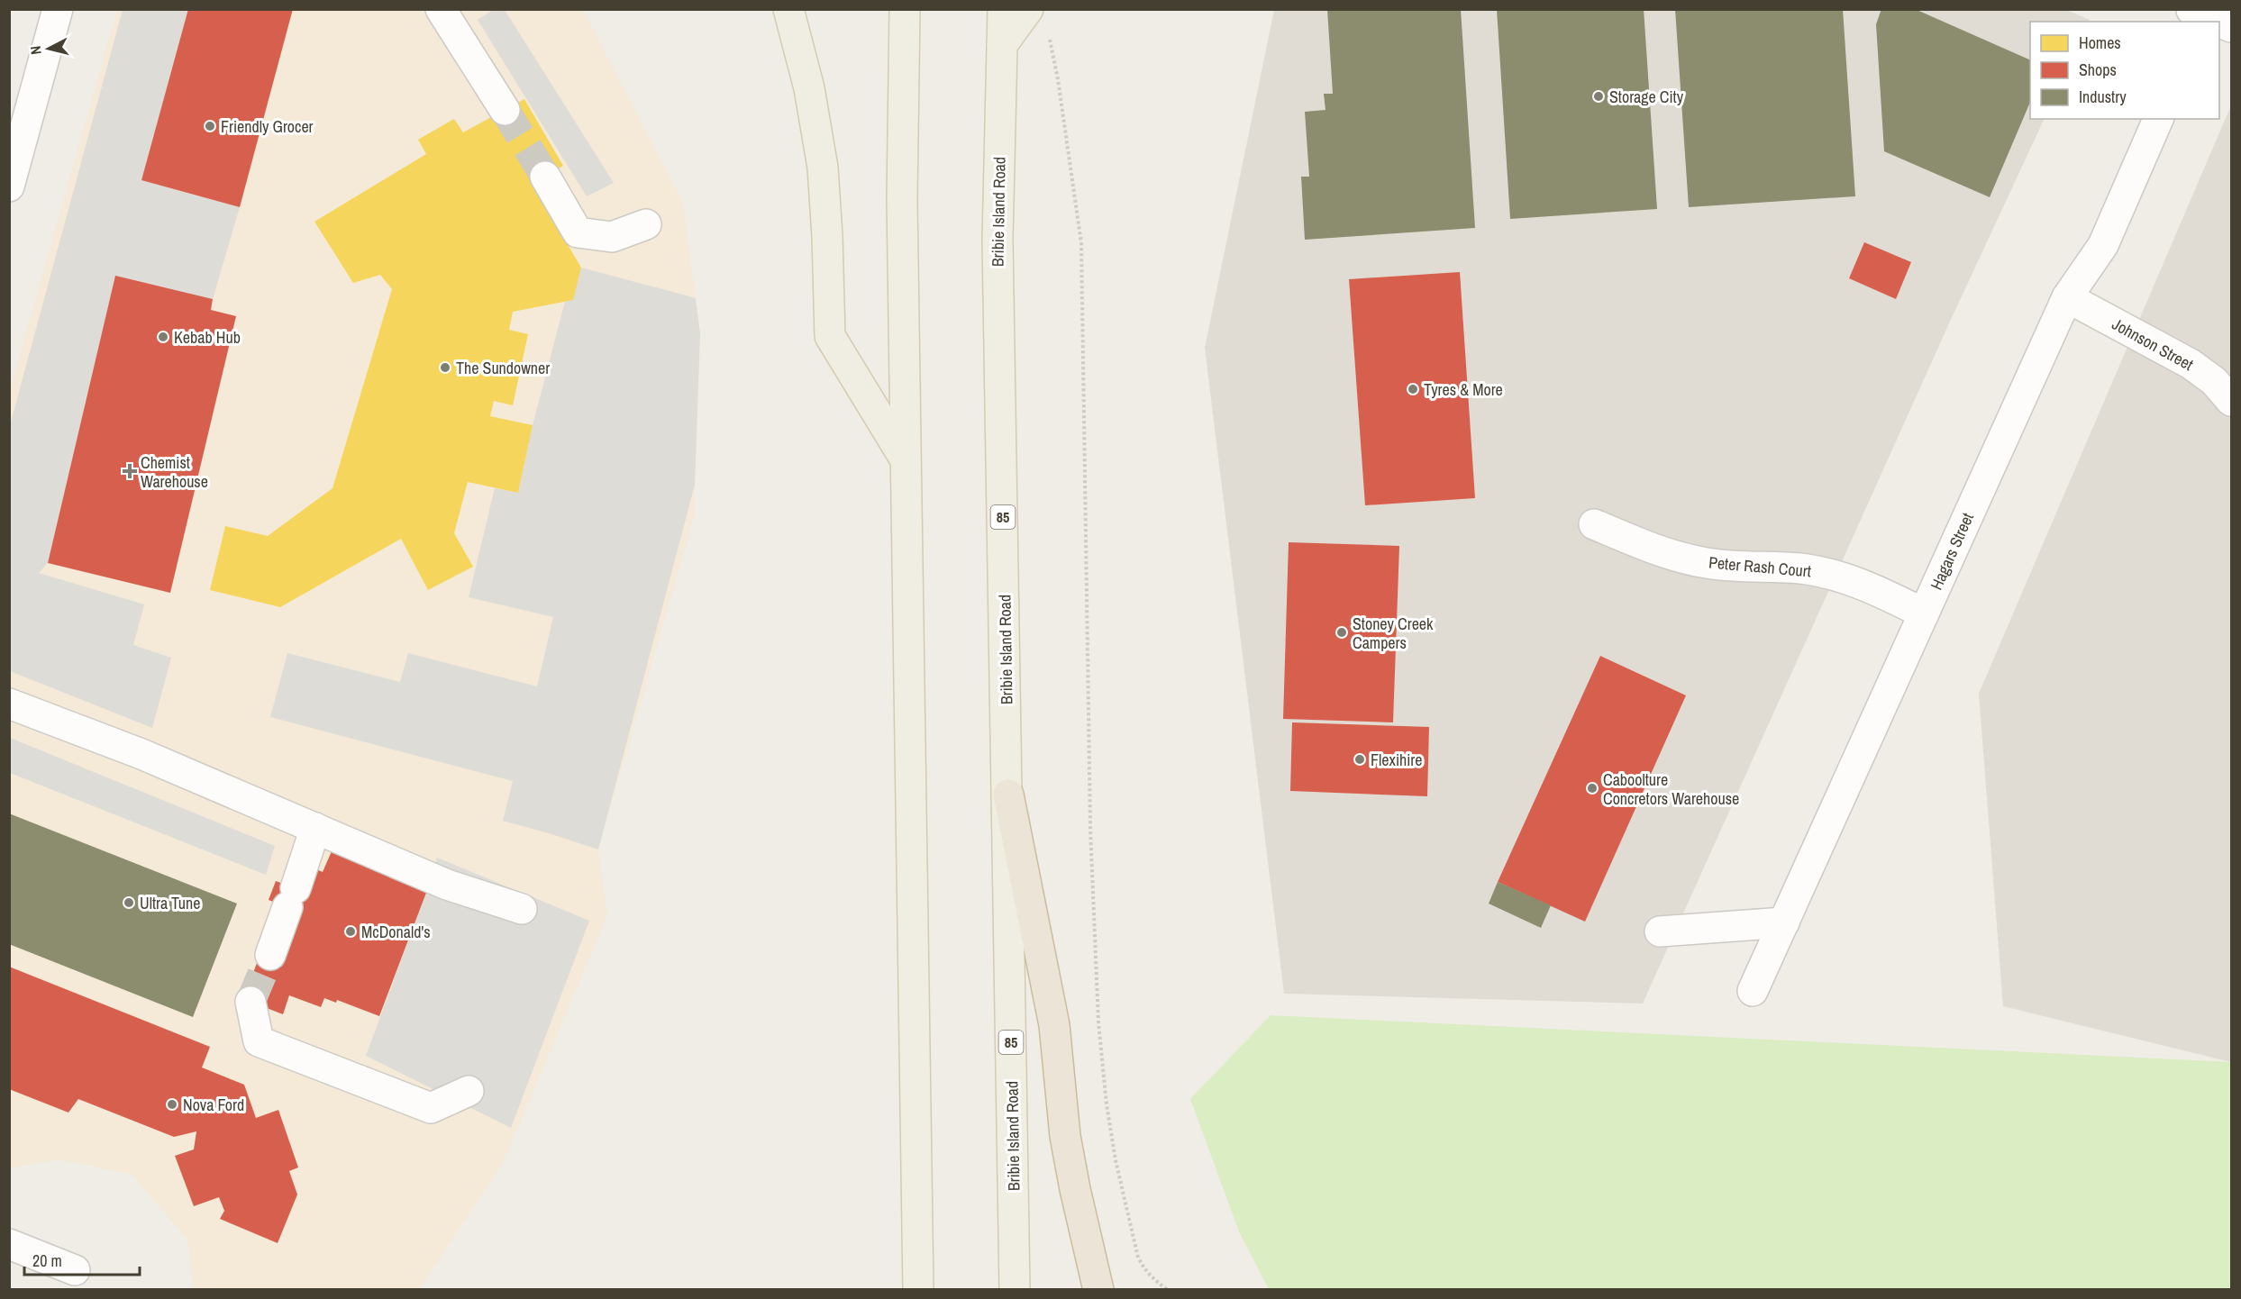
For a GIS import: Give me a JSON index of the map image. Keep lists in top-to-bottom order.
{
  "streets": {
    "main road": ["Bribie Island Road", "85"],
    "street": ["Johnson Street", "Hagars Street", "Peter Rash Court"]
  },
  "crossings": [
    ["Johnson Street", "Hagars Street"],
    ["Hagars Street", "Peter Rash Court"]
  ],
  "places": {
    "other": [
      "Storage City",
      "Friendly Grocer",
      "Kebab Hub",
      "The Sundowner",
      "Tyres & More",
      "Stoney Creek Campers",
      "Flexihire",
      "Caboolture Concretors Warehouse",
      "Ultra Tune",
      "McDonald's",
      "Nova Ford"
    ],
    "health": ["Chemist Warehouse"]
  },
  "legend": ["Homes", "Shops", "Industry"],
  "scale_bar": "20 m",
  "north": "left"
}
